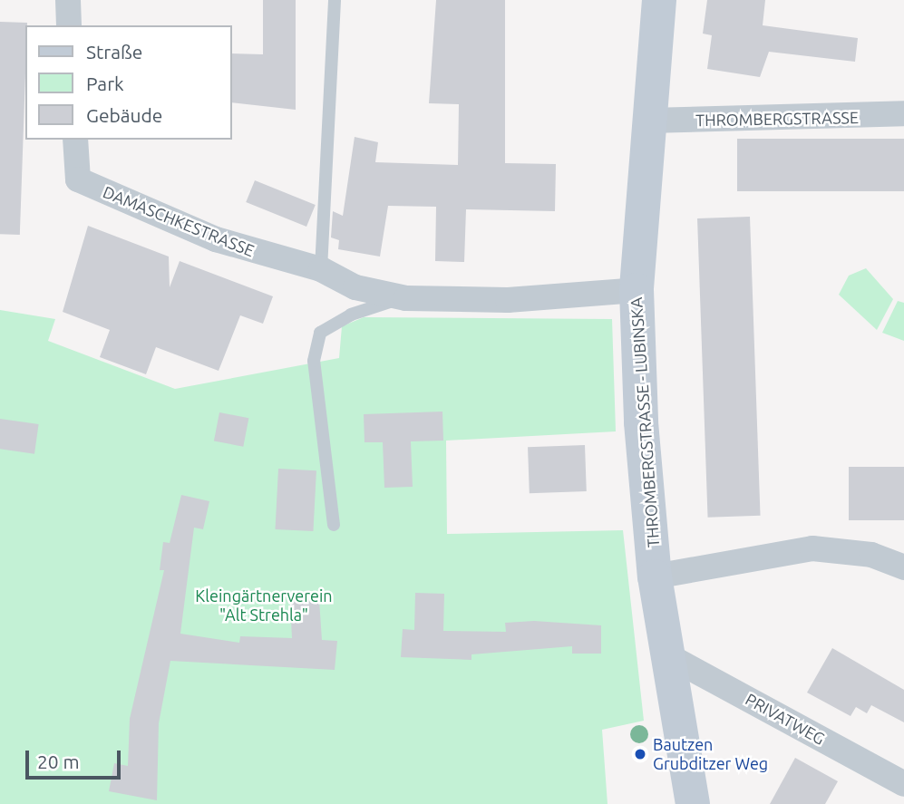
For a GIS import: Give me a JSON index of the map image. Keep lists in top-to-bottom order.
{
  "streets": {
    "street": [
      "THROMBERGSTRASSE",
      "DAMASCHKESTRASSE",
      "THROMBERGSTRASSE - LUBINSKA",
      "PRIVATWEG"
    ]
  },
  "crossings": [
    ["THROMBERGSTRASSE", "THROMBERGSTRASSE - LUBINSKA"],
    ["DAMASCHKESTRASSE", "THROMBERGSTRASSE - LUBINSKA"],
    ["THROMBERGSTRASSE - LUBINSKA", "PRIVATWEG"]
  ],
  "parks": ["Kleingärtnerverein \"Alt Strehla\""],
  "places": ["Bautzen Grubditzer Weg"],
  "legend": ["Straße", "Park", "Gebäude"],
  "scale_bar": "20 m"
}
